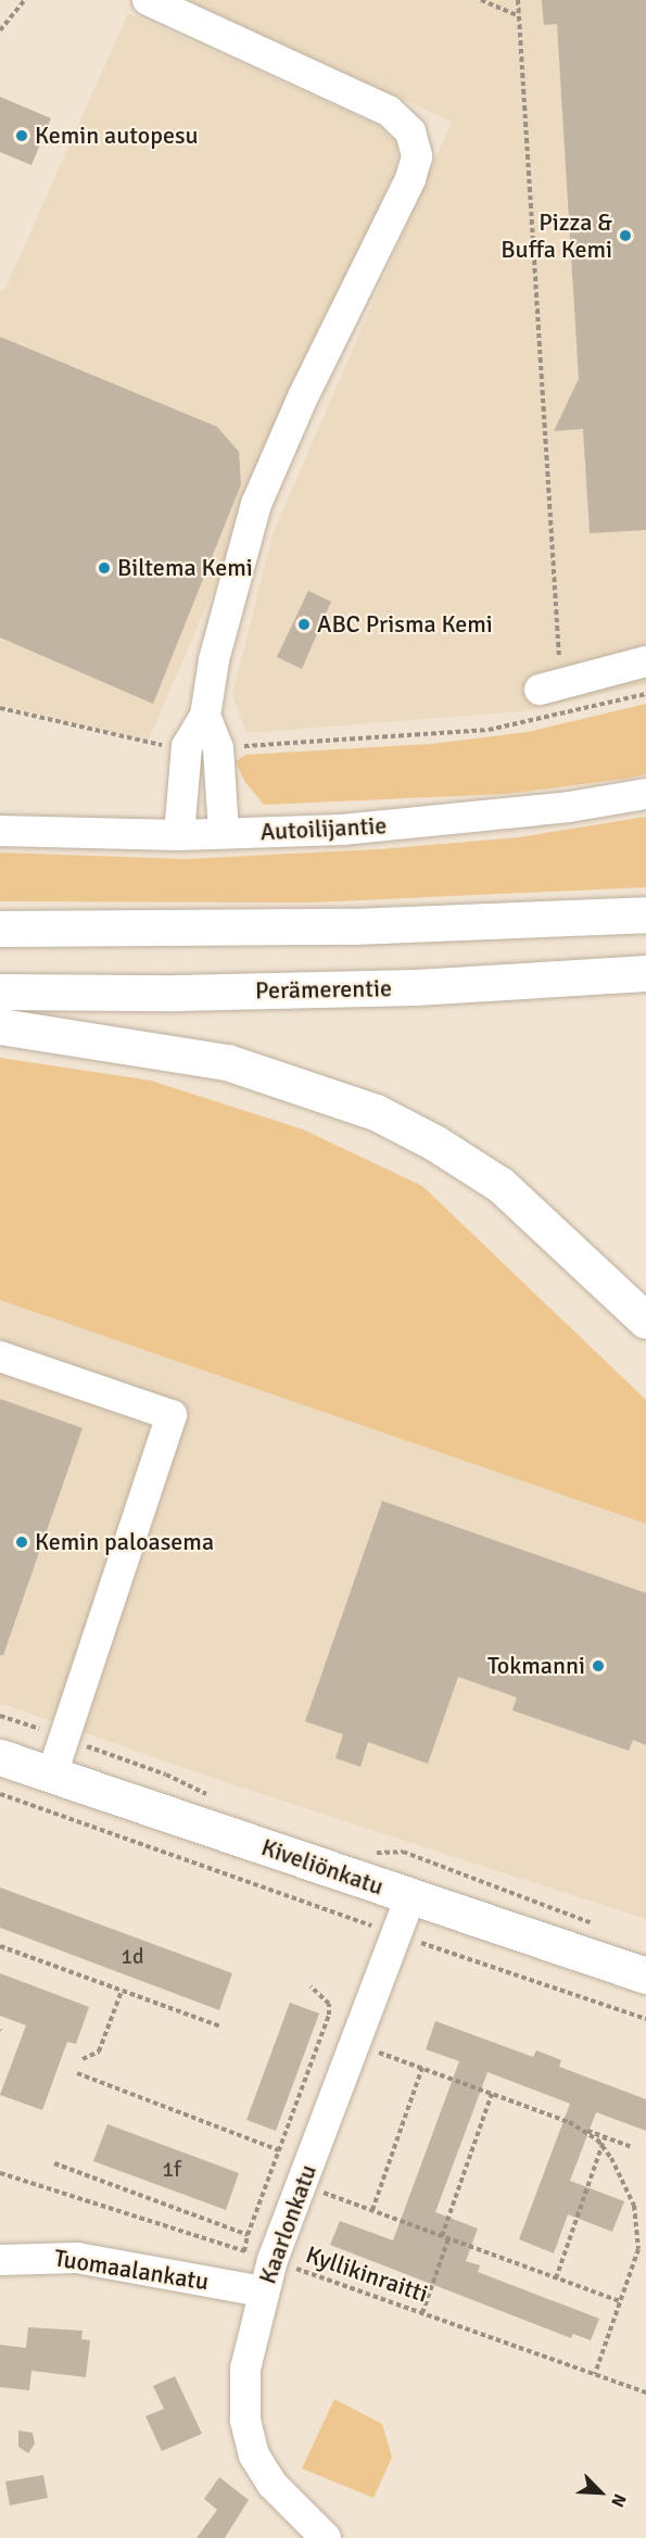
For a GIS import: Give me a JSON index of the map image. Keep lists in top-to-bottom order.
{
  "streets": {
    "main road": ["Perämerentie", "Kiveliönkatu"],
    "street": ["Autoilijantie", "Kaarlonkatu", "Tuomaalankatu"],
    "path": ["Kyllikinraitti"]
  },
  "crossings": [
    ["Kiveliönkatu", "Kaarlonkatu"],
    ["Kaarlonkatu", "Tuomaalankatu"],
    ["Kaarlonkatu", "Kyllikinraitti"]
  ],
  "places": [
    "Kemin autopesu",
    "Pizza & Buffa Kemi",
    "Biltema Kemi",
    "ABC Prisma Kemi",
    "Kemin paloasema",
    "Tokmanni"
  ],
  "house_numbers": ["1d", "1f"],
  "north": "bottom right"
}
